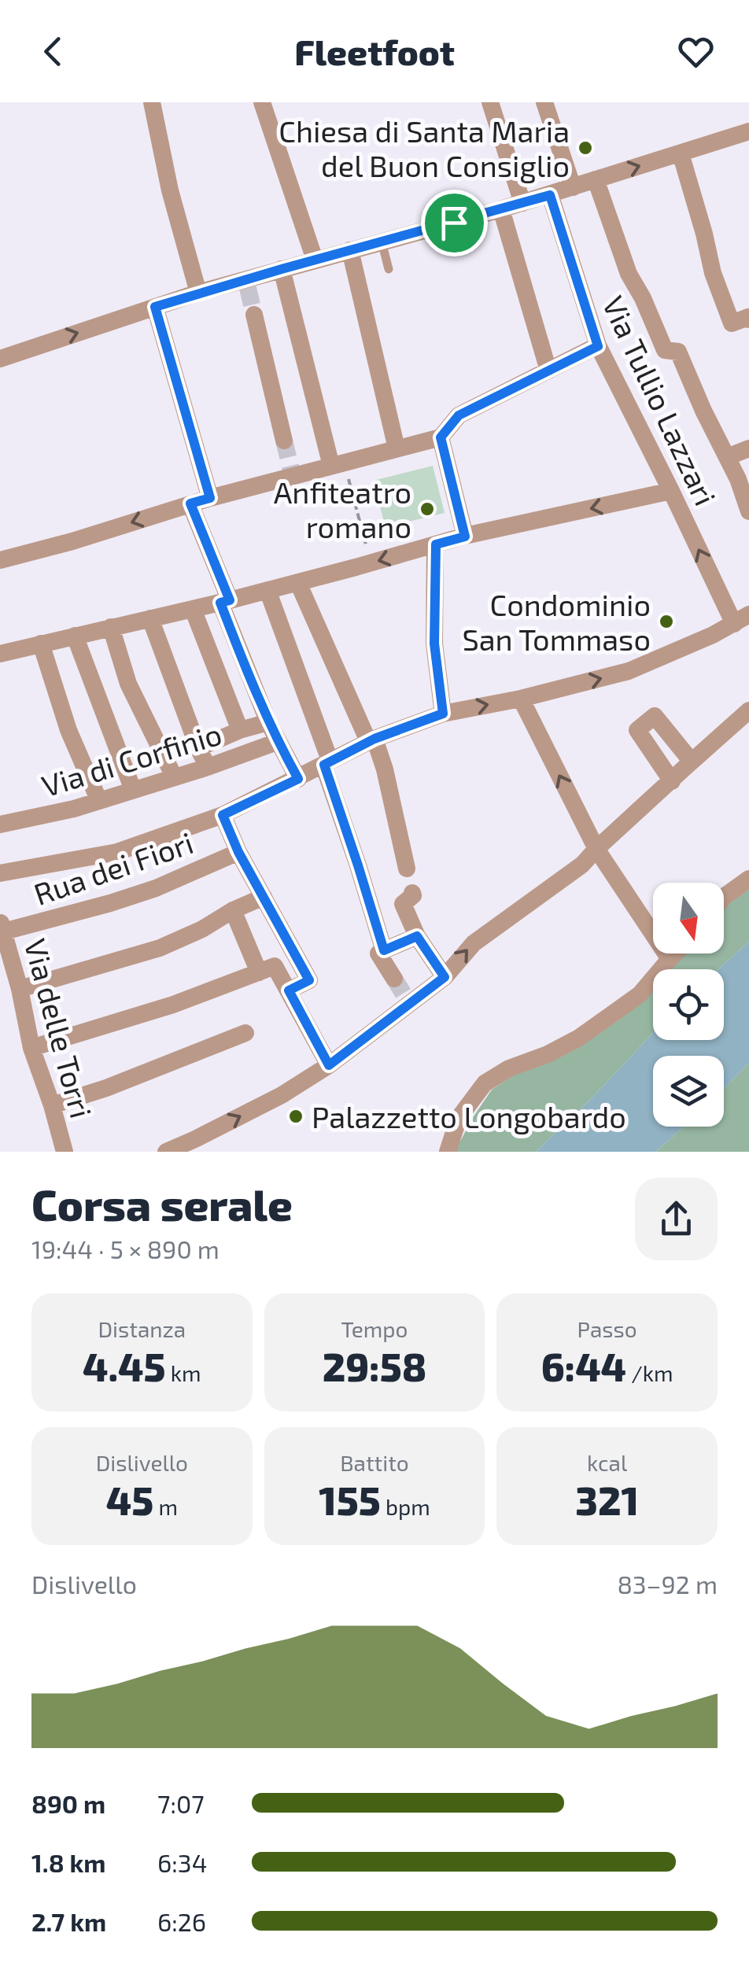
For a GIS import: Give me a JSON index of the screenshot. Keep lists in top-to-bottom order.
{
  "streets": {
    "street": [
      "Via Tullio Lazzari",
      "Via di Corfinio",
      "Rua dei Fiori",
      "Via delle Torri"
    ]
  },
  "crossings": [
    ["Rua dei Fiori", "Via delle Torri"]
  ],
  "places": [
    "Chiesa di Santa Maria del Buon Consiglio",
    "Anfiteatro romano",
    "Condominio San Tommaso",
    "Palazzetto Longobardo"
  ],
  "north": "bottom",
  "page": {
    "header": "Fleetfoot",
    "heading": ["Corsa serale", "19:44 · 5 × 890 m"],
    "stats": [
      ["Distanza", "4.45 km"],
      ["Tempo", "29:58"],
      ["Passo", "6:44 /km"],
      ["Dislivello", "45 m"],
      ["Battito", "155 bpm"],
      ["kcal", "321"]
    ],
    "chart": ["Dislivello", "83–92 m"],
    "list": [
      {
        "name": "890 m",
        "note": "7:07"
      },
      {
        "name": "1.8 km",
        "note": "6:34"
      },
      {
        "name": "2.7 km",
        "note": "6:26"
      }
    ]
  }
}
